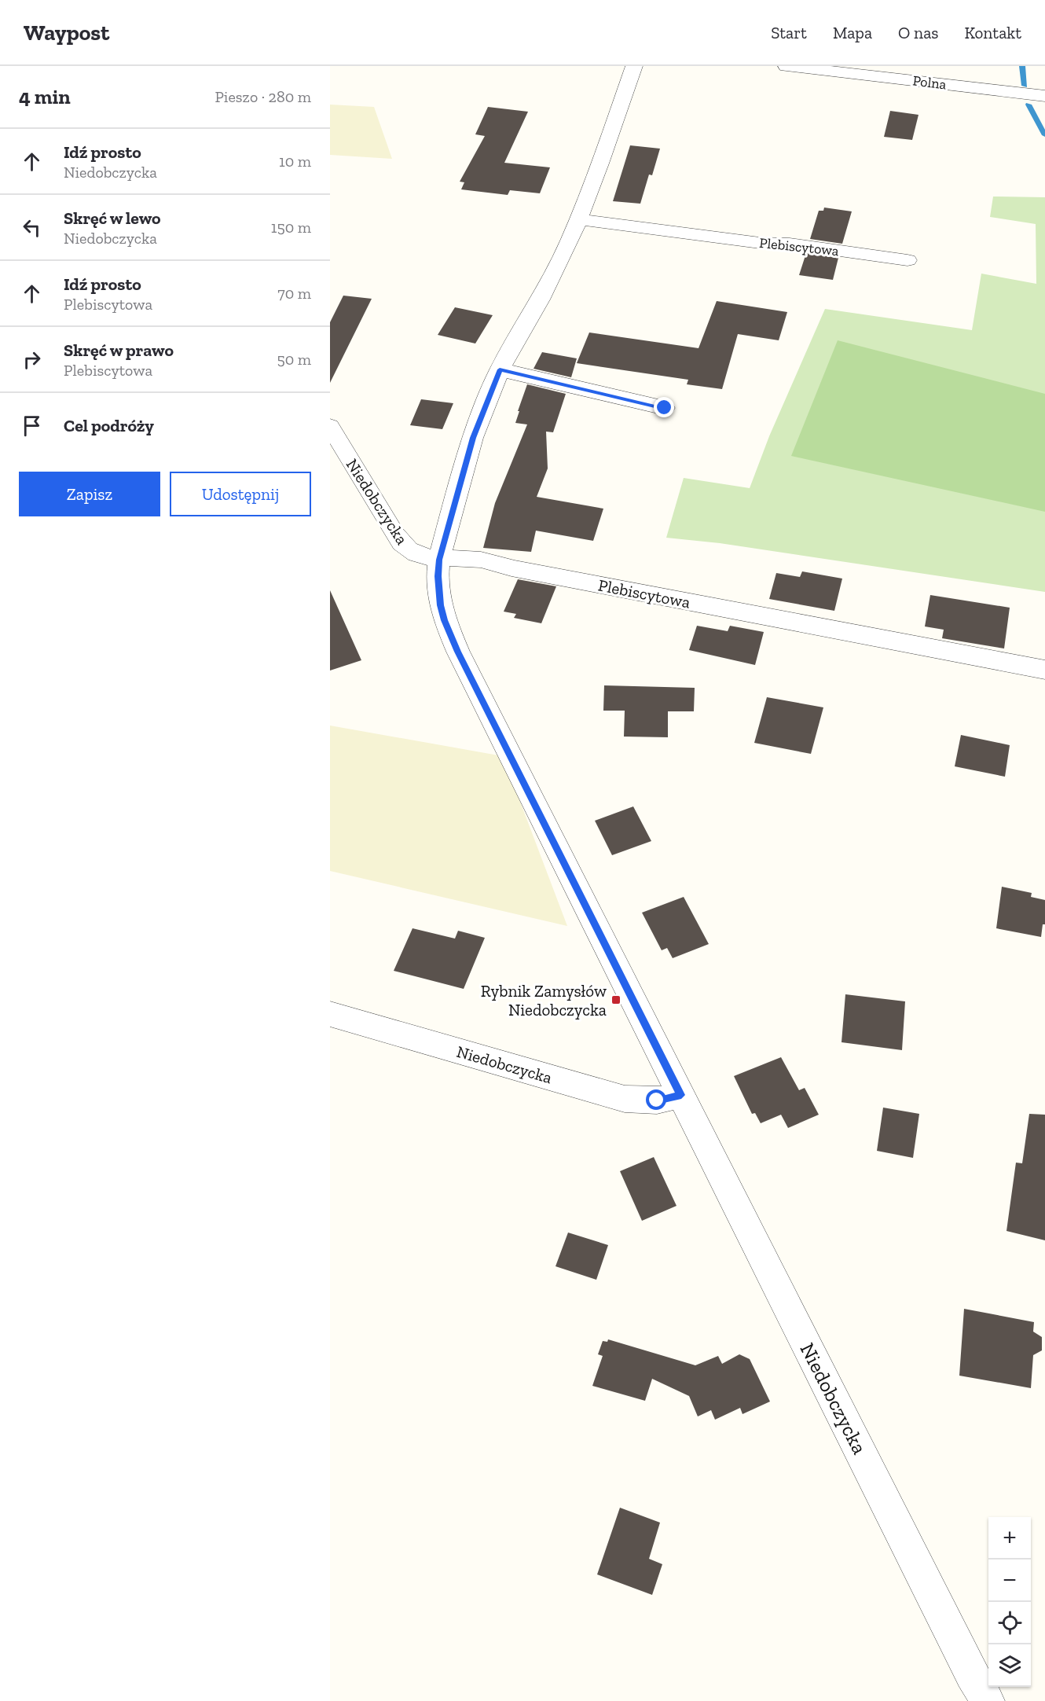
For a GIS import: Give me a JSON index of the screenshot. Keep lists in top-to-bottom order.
{
  "streets": {
    "street": ["Polna", "Plebiscytowa", "Niedobczycka"]
  },
  "crossings": [
    ["Plebiscytowa", "Niedobczycka"]
  ],
  "places": {
    "transit": ["Rybnik Zamysłów Niedobczycka"]
  },
  "page": {
    "header": "Waypost",
    "nav": [
      "Start",
      "Mapa",
      "O nas",
      "Kontakt"
    ],
    "heading": ["4 min", "Pieszo · 280 m"],
    "list": [
      ["Idź prosto", "Niedobczycka", "10 m"],
      ["Skręć w lewo", "Niedobczycka", "150 m"],
      ["Idź prosto", "Plebiscytowa", "70 m"],
      ["Skręć w prawo", "Plebiscytowa", "50 m"],
      "Cel podróży"
    ],
    "buttons": ["Zapisz", "Udostępnij"],
    "map_buttons": ["+", "−"]
  }
}
